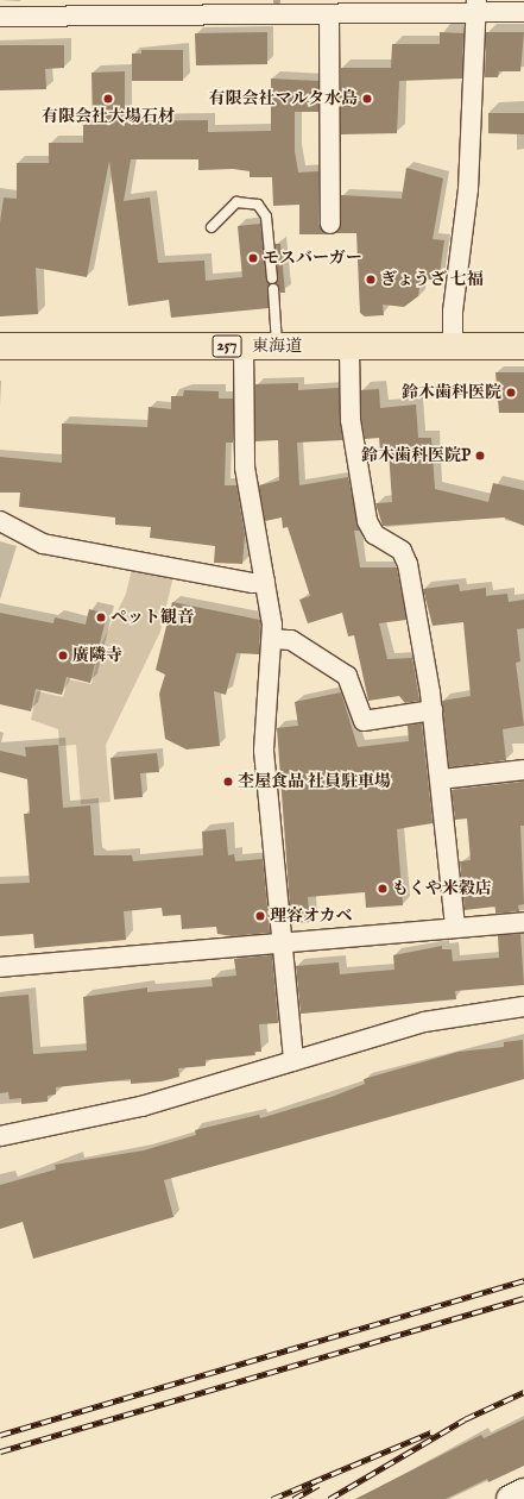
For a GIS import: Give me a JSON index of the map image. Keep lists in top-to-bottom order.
{
  "streets": {
    "highway": ["257", "東海道"]
  },
  "places": [
    "有限会社大場石材",
    "有限会社マルタ水島",
    "モスバーガー",
    "ぎょうざ 七福",
    "鈴木歯科医院",
    "鈴木歯科医院P",
    "ペット観音",
    "廣隣寺",
    "杢屋食品 社員駐車場",
    "もくや米穀店",
    "理容オカベ"
  ]
}
